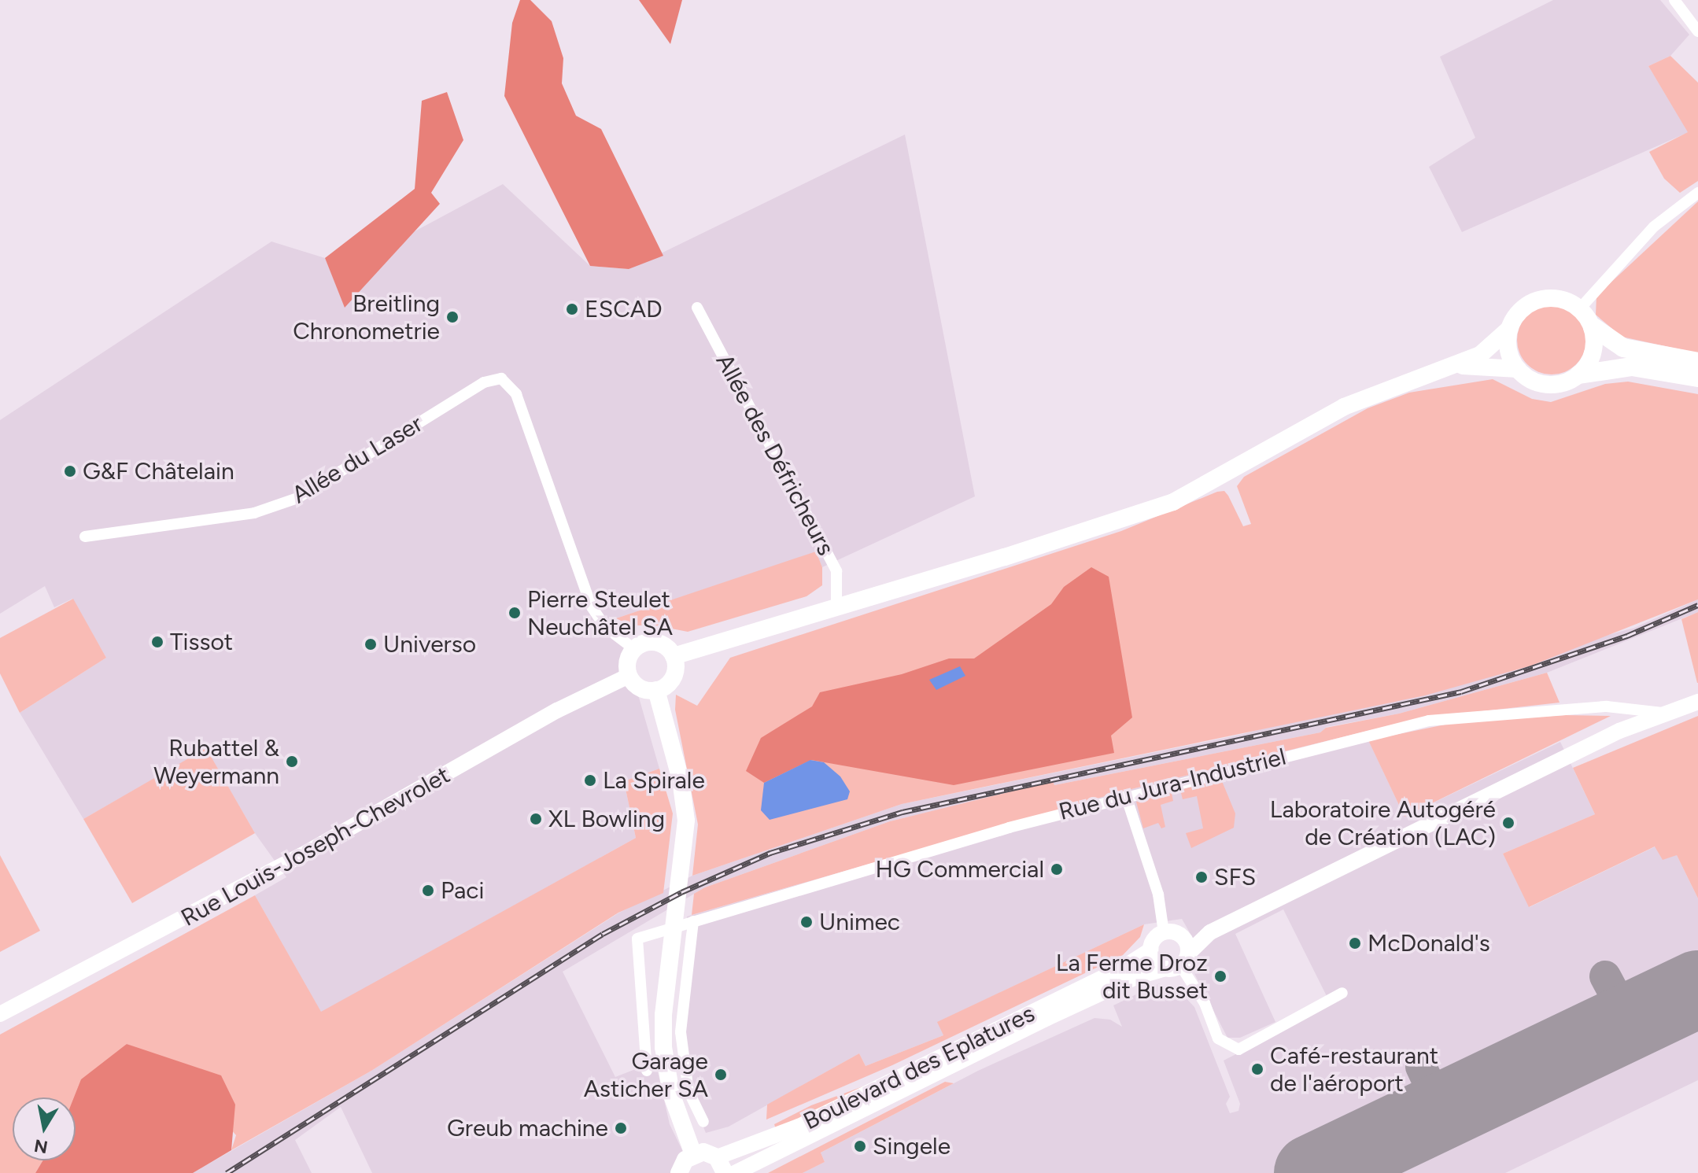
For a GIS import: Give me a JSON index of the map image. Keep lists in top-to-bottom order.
{
  "streets": {
    "main road": ["Rue Louis-Joseph-Chevrolet", "Boulevard des Eplatures"],
    "street": ["Allée des Défricheurs", "Allée du Laser", "Rue du Jura-Industriel"]
  },
  "crossings": [
    ["Allée du Laser", "Rue Louis-Joseph-Chevrolet"],
    ["Rue du Jura-Industriel", "Boulevard des Eplatures"]
  ],
  "places": [
    "ESCAD",
    "Breitling Chronometrie",
    "G&F Châtelain",
    "Pierre Steulet Neuchâtel SA",
    "Tissot",
    "Universo",
    "Rubattel & Weyermann",
    "La Spirale",
    "XL Bowling",
    "Laboratoire Autogéré de Création (LAC)",
    "HG Commercial",
    "SFS",
    "Paci",
    "Unimec",
    "McDonald's",
    "La Ferme Droz dit Busset",
    "Café-restaurant de l'aéroport",
    "Garage Asticher SA",
    "Greub machine",
    "Singele"
  ],
  "north": "bottom"
}
